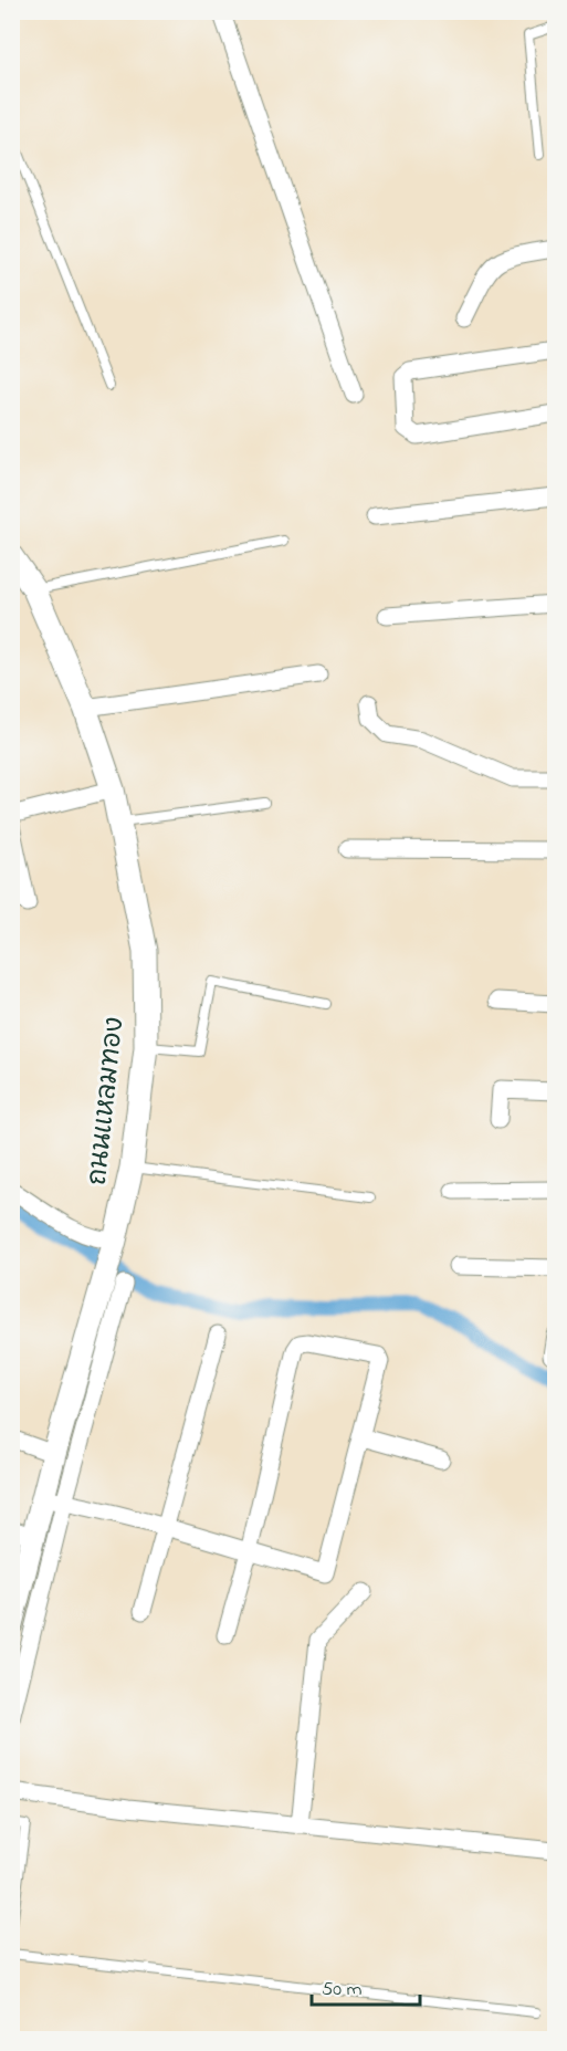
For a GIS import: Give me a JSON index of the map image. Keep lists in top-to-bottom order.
{
  "streets": {
    "main road": ["ถนนแหลมทอง"]
  },
  "scale_bar": "50 m"
}
